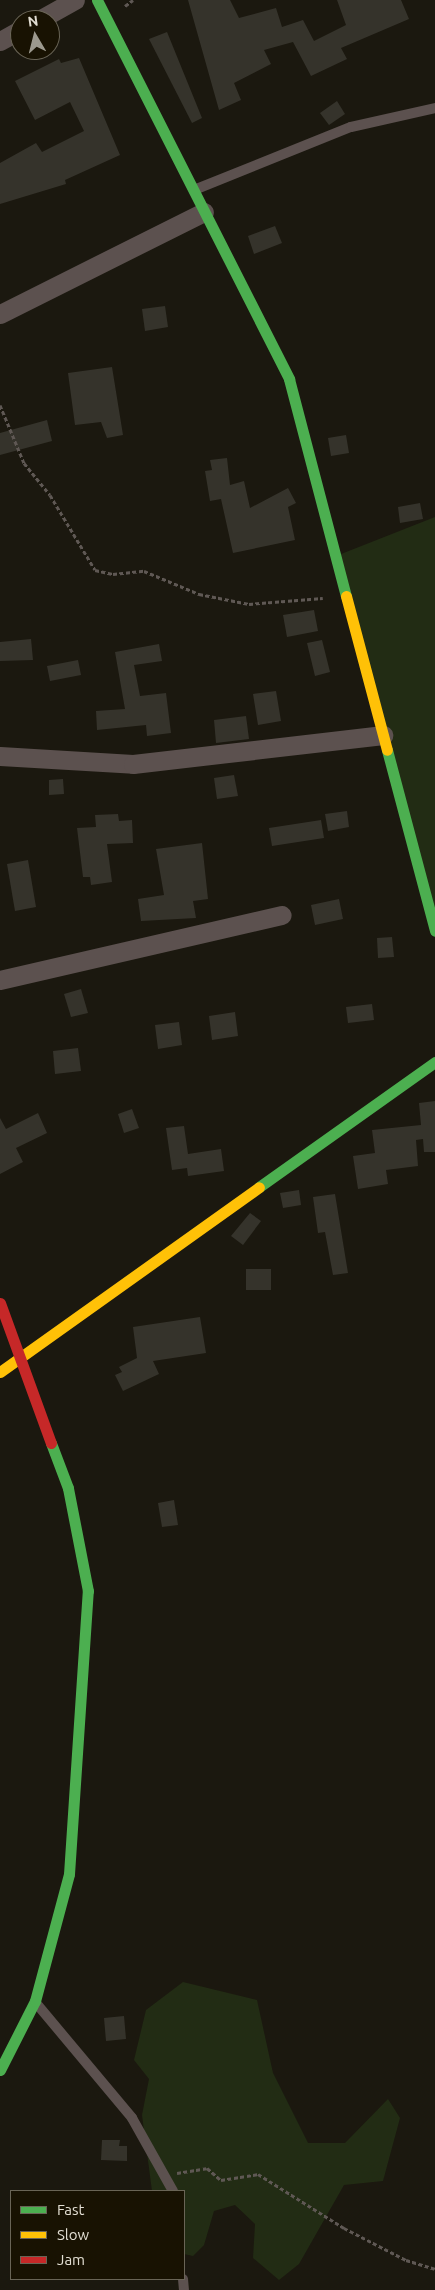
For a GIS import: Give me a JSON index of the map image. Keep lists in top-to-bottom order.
{
  "legend": ["Fast", "Slow", "Jam"],
  "north": "top"
}
